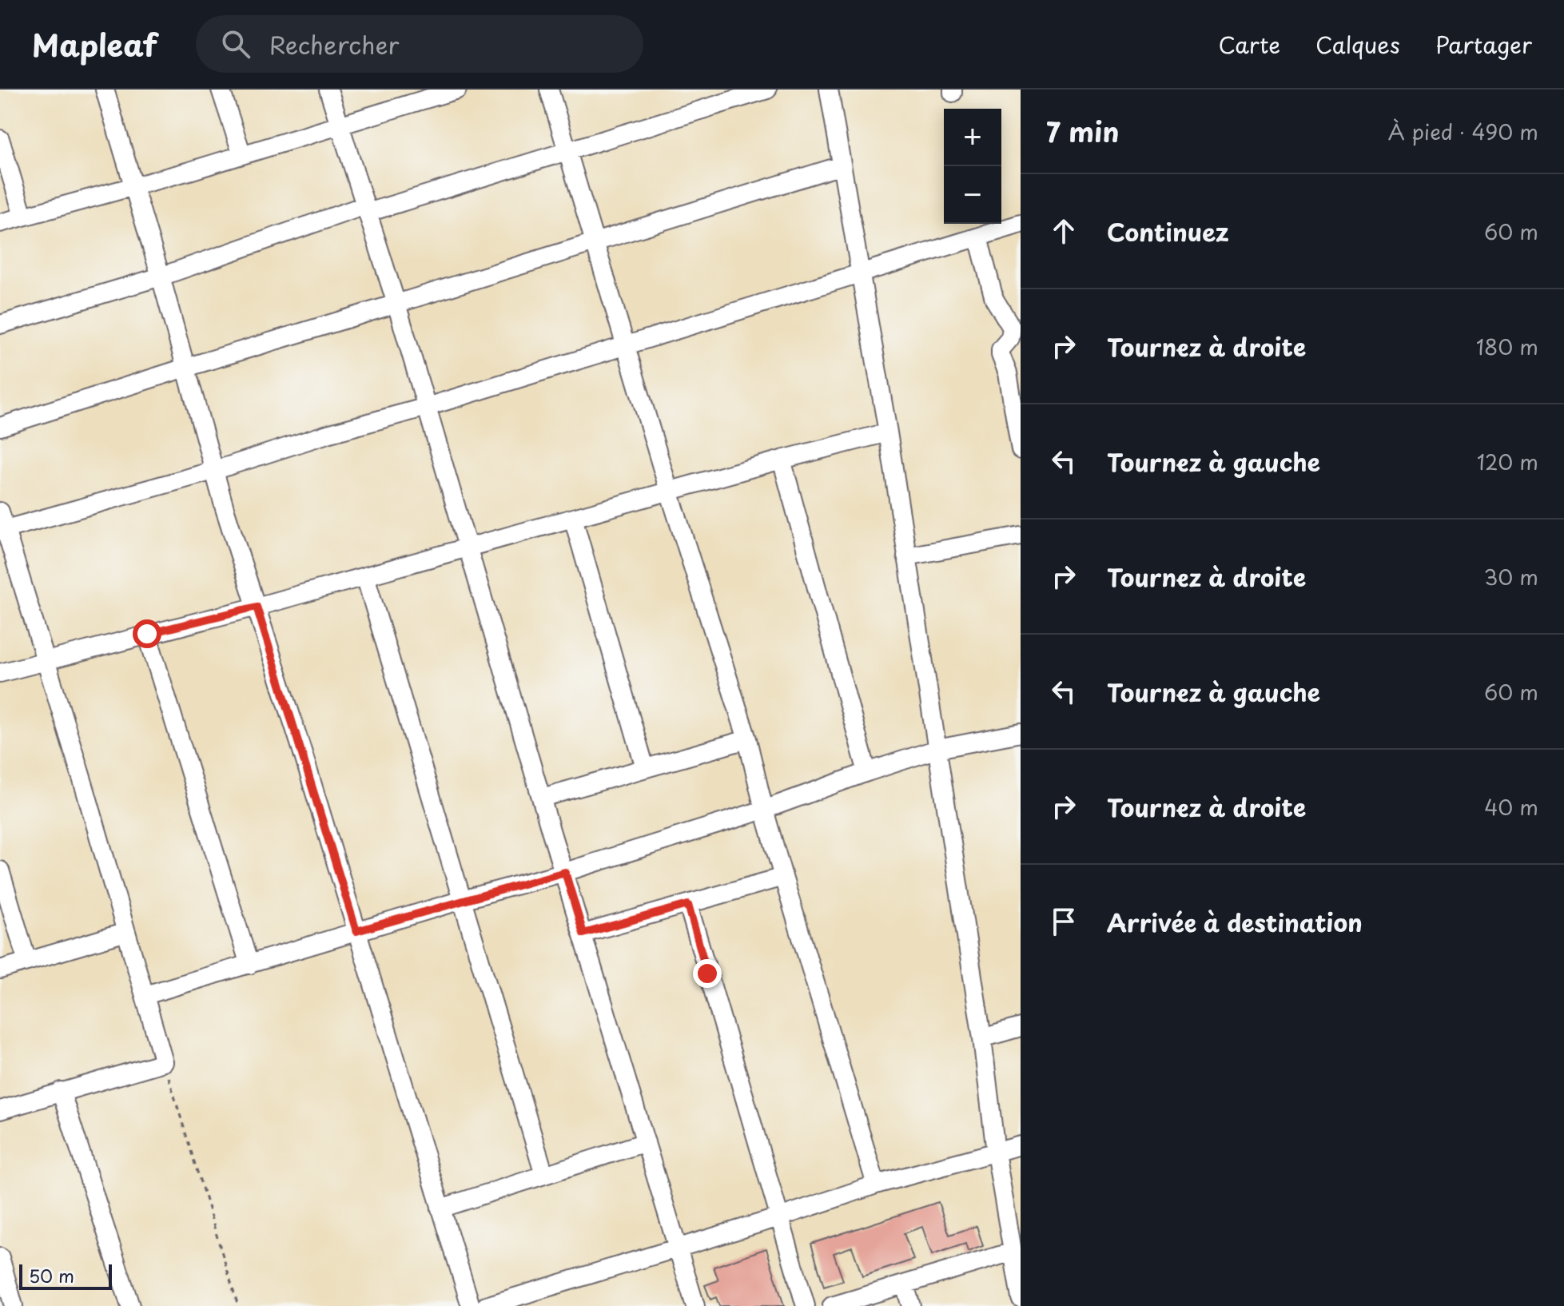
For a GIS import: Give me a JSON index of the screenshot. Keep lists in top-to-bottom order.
{
  "scale_bar": "50 m",
  "page": {
    "header": "Mapleaf",
    "search": "Rechercher",
    "nav": ["Carte", "Calques", "Partager"],
    "heading": ["7 min", "À pied · 490 m"],
    "map_buttons": ["+", "−"],
    "list": [
      ["Continuez", "60 m"],
      ["Tournez à droite", "180 m"],
      ["Tournez à gauche", "120 m"],
      ["Tournez à droite", "30 m"],
      ["Tournez à gauche", "60 m"],
      ["Tournez à droite", "40 m"],
      "Arrivée à destination"
    ],
    "scale": "50 m"
  }
}
